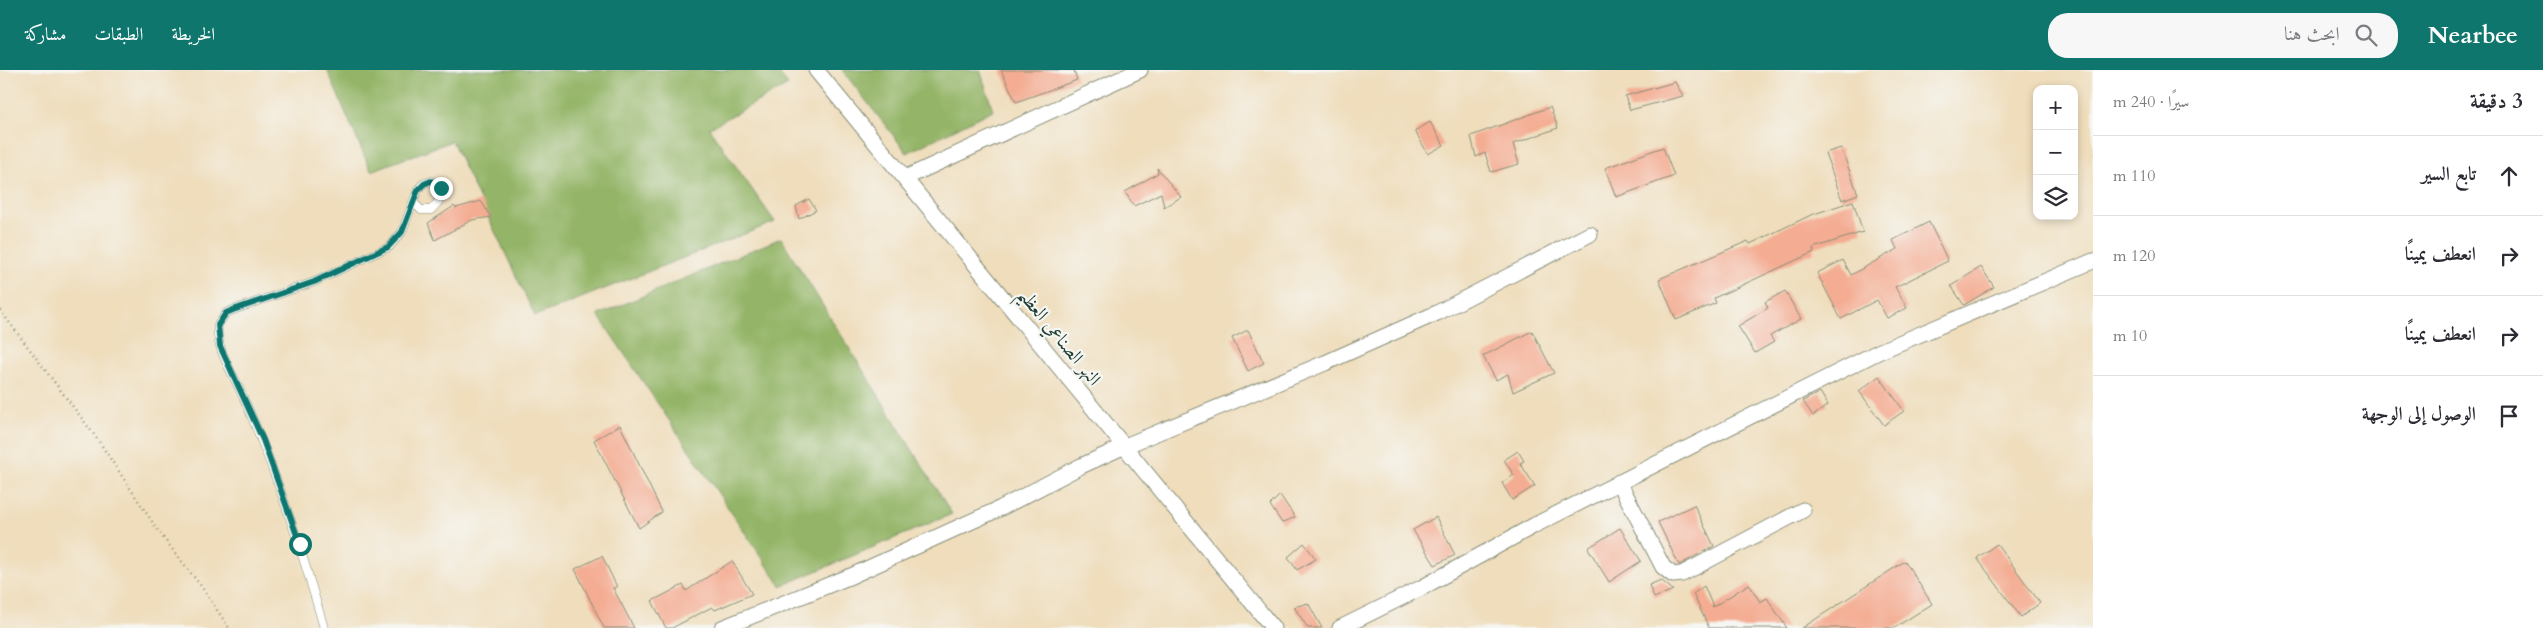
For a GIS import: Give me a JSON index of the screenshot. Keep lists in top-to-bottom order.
{
  "streets": {
    "street": ["النهر الصناعي العظيم"]
  },
  "page": {
    "header": "Nearbee",
    "search": "ابحث هنا",
    "nav": ["الخريطة", "الطبقات", "مشاركة"],
    "heading": ["3 دقيقة", "سيرًا · 240 m"],
    "map_buttons": ["+", "−"],
    "list": [
      ["تابع السير", "110 m"],
      ["انعطف يمينًا", "120 m"],
      ["انعطف يمينًا", "10 m"],
      "الوصول إلى الوجهة"
    ]
  }
}
